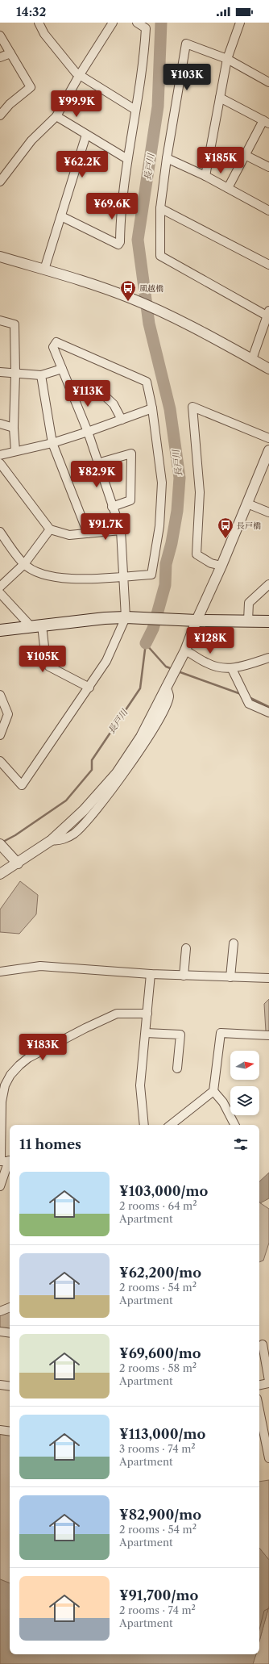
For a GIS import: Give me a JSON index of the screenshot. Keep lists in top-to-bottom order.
{
  "water": ["長戸川"],
  "places": {
    "bus stop": ["風越橋", "長戸橋"]
  },
  "north": "right",
  "page": {
    "status": "14:32",
    "price": [
      "¥103K",
      "¥99.9K",
      "¥185K",
      "¥62.2K",
      "¥69.6K",
      "¥113K",
      "¥82.9K",
      "¥91.7K",
      "¥128K",
      "¥105K",
      "¥183K"
    ],
    "heading": "11 homes",
    "list": [
      {
        "name": "¥103,000/mo",
        "note": "2 rooms · 64 m² · Apartment"
      },
      {
        "name": "¥62,200/mo",
        "note": "2 rooms · 54 m² · Apartment"
      },
      {
        "name": "¥69,600/mo",
        "note": "2 rooms · 58 m² · Apartment"
      },
      {
        "name": "¥113,000/mo",
        "note": "3 rooms · 74 m² · Apartment"
      },
      {
        "name": "¥82,900/mo",
        "note": "2 rooms · 54 m² · Apartment"
      },
      {
        "name": "¥91,700/mo",
        "note": "2 rooms · 74 m² · Apartment"
      }
    ]
  }
}
